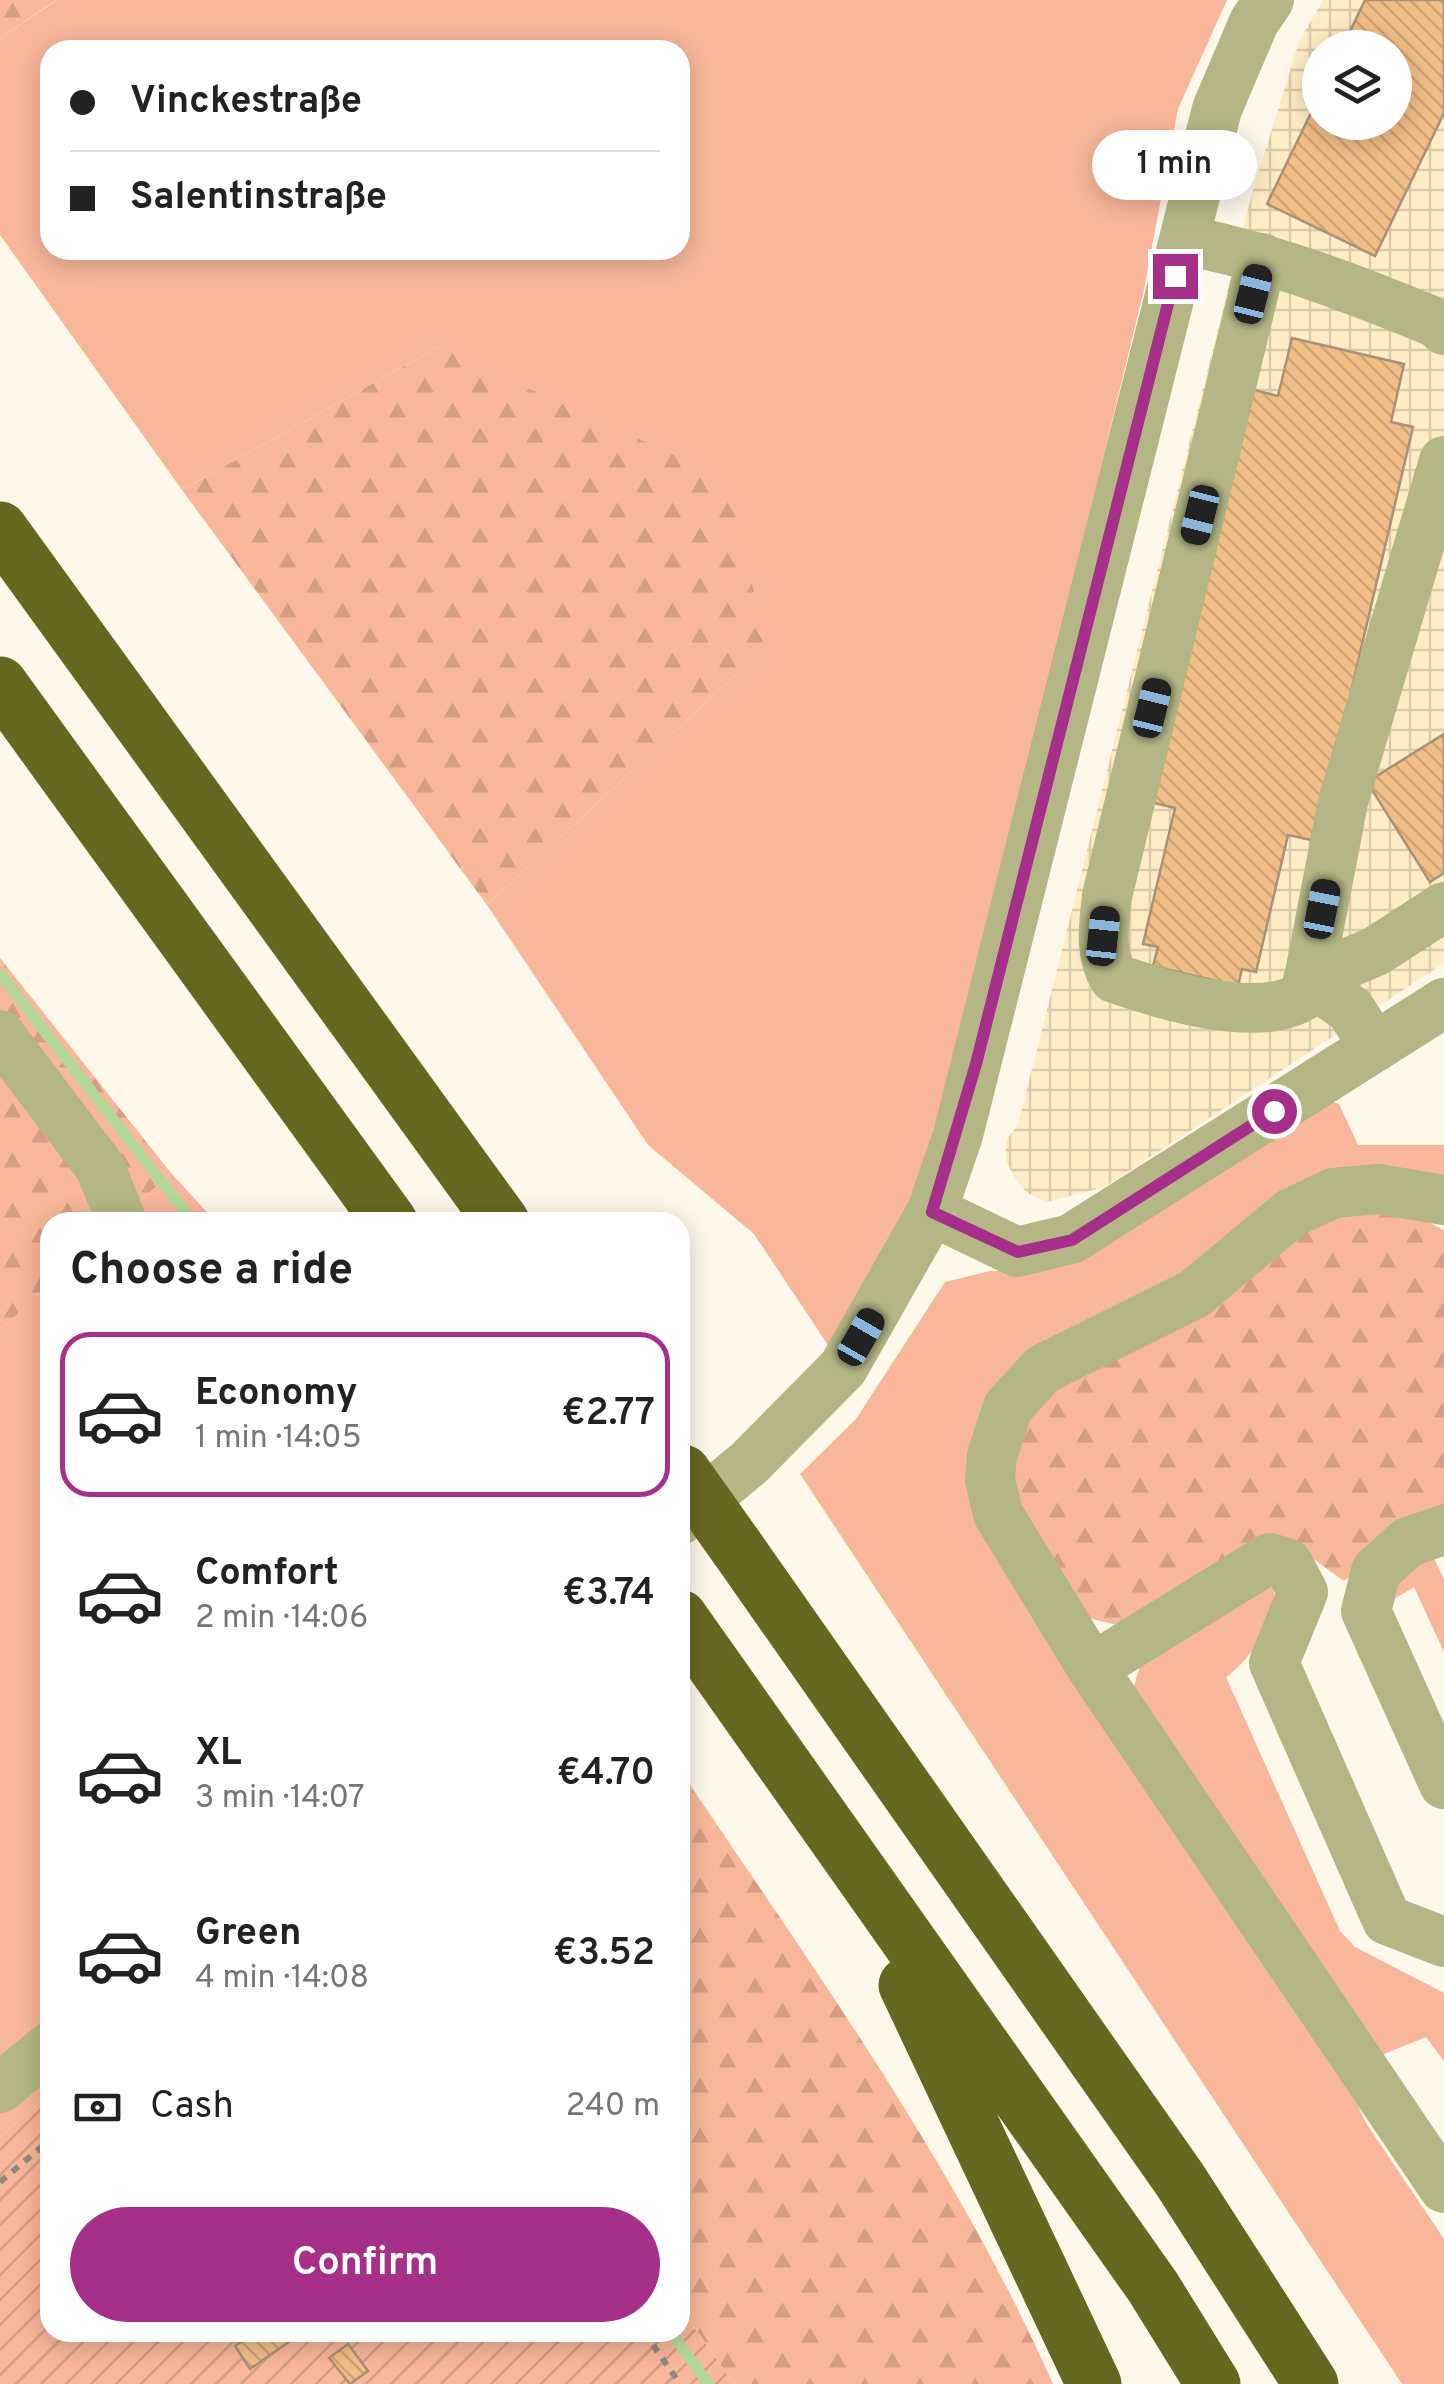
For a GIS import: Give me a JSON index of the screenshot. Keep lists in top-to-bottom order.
{
  "page": {
    "banner": ["Vinckestraße", "Salentinstraße"],
    "bubble": "1 min",
    "heading": "Choose a ride",
    "list": [
      {
        "name": "Economy",
        "note": "1 min · 14:05",
        "value": "€2.77"
      },
      {
        "name": "Comfort",
        "note": "2 min · 14:06",
        "value": "€3.74"
      },
      {
        "name": "XL",
        "note": "3 min · 14:07",
        "value": "€4.70"
      },
      {
        "name": "Green",
        "note": "4 min · 14:08",
        "value": "€3.52"
      }
    ],
    "pay": ["Cash", "240 m"],
    "buttons": "Confirm"
  }
}
